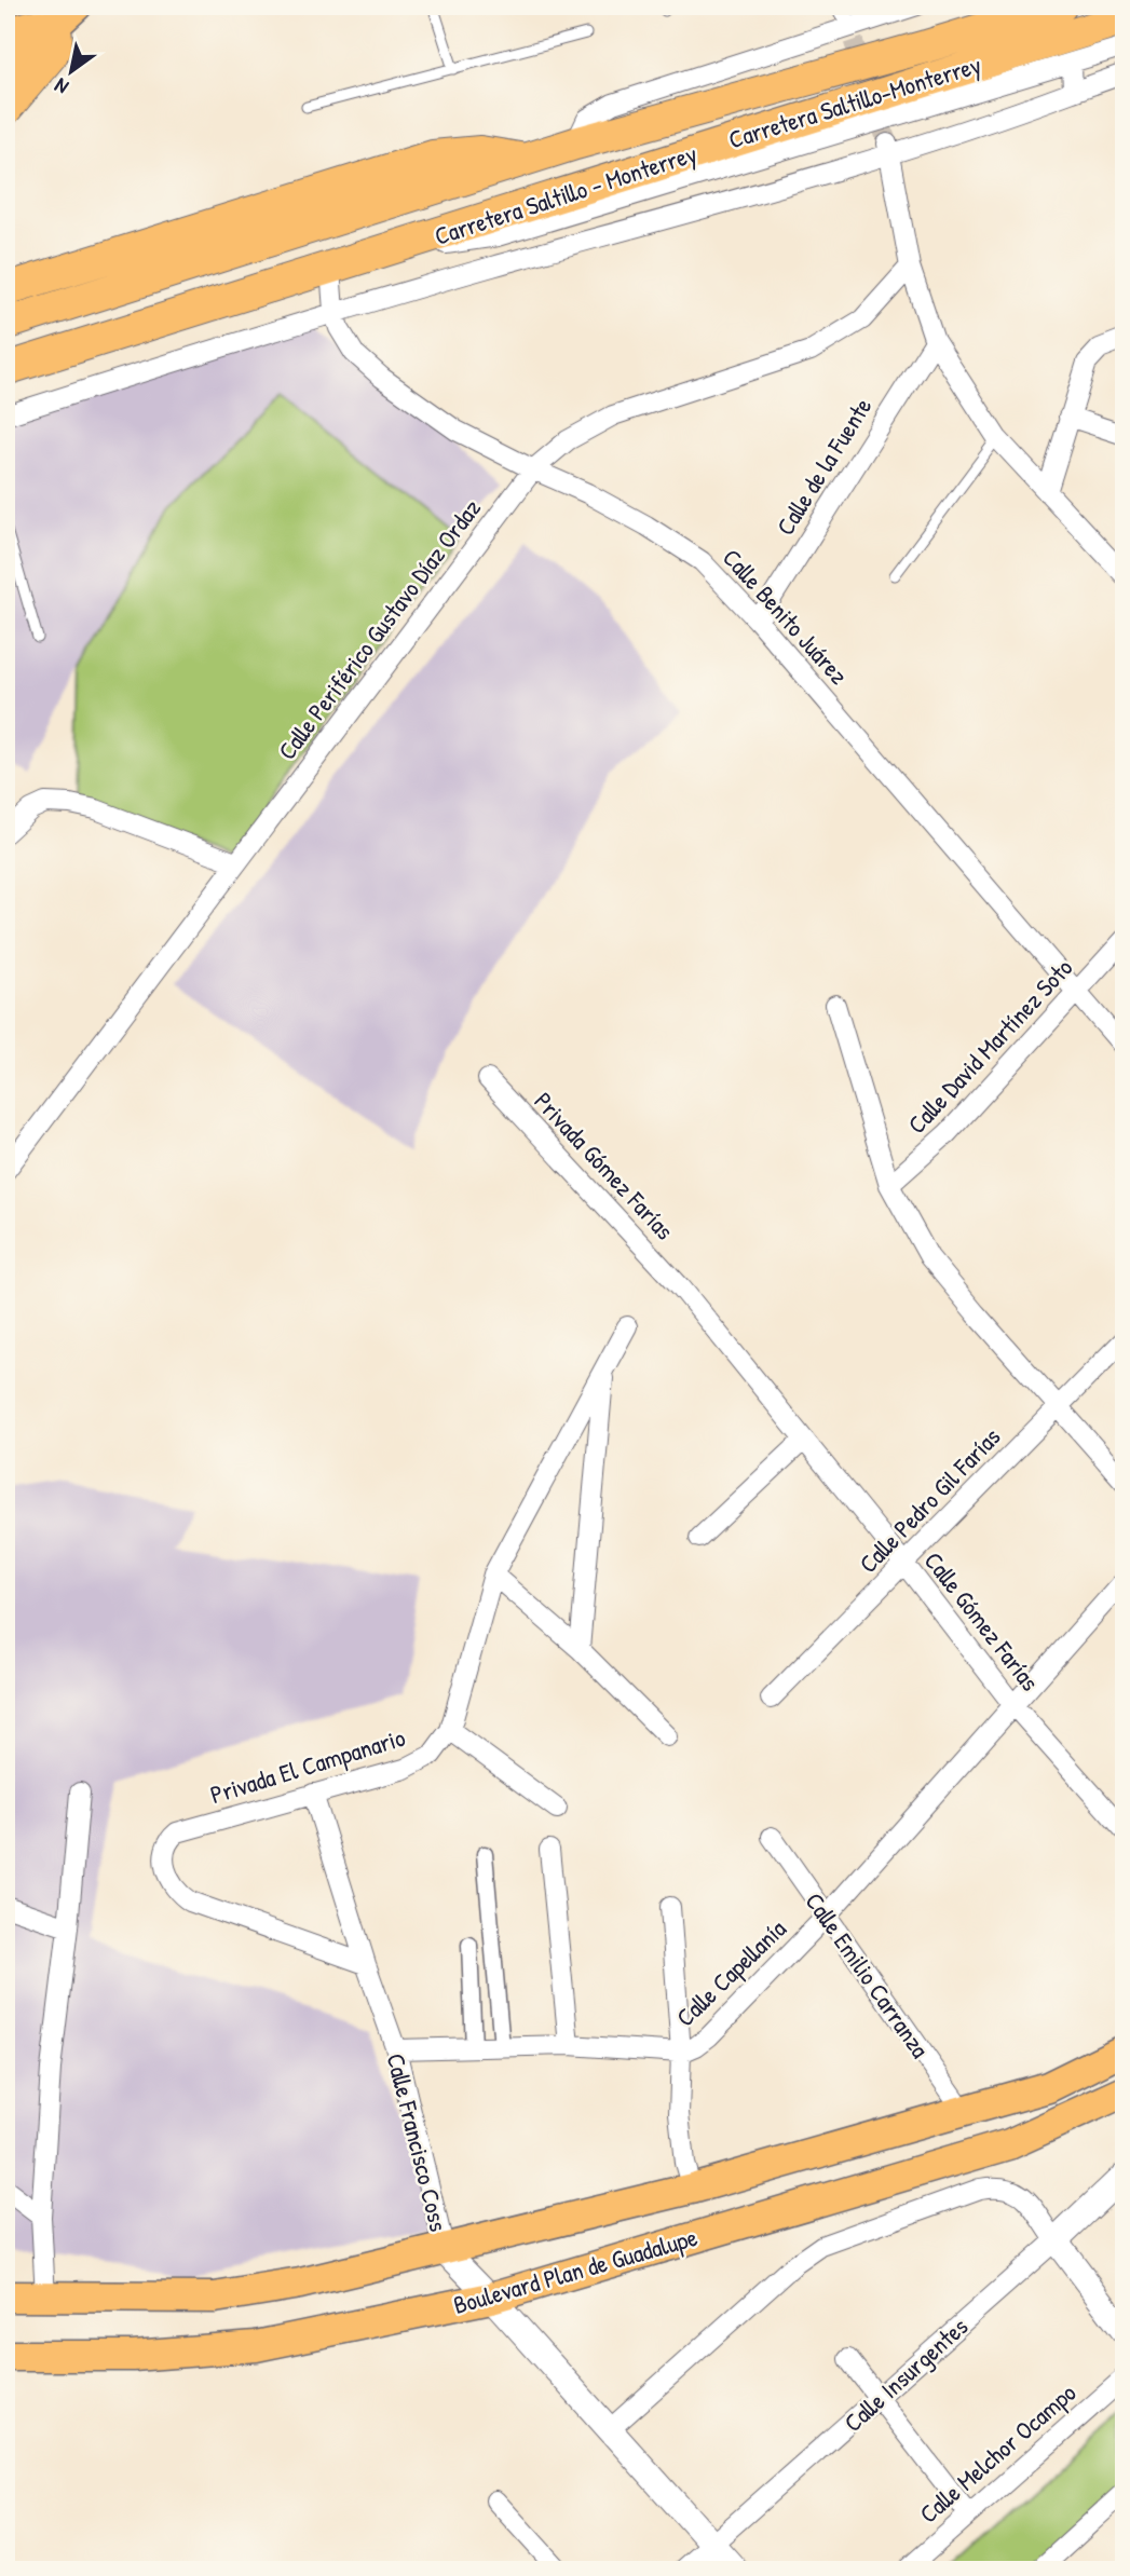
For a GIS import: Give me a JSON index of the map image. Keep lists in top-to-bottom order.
{
  "streets": {
    "highway": ["Carretera Saltillo - Monterrey"],
    "main road": ["Boulevard Plan de Guadalupe"],
    "street": [
      "Carretera Saltillo-Monterrey",
      "Calle de la Fuente",
      "Calle Benito Juárez",
      "Calle Periférico Gustavo Díaz Ordaz",
      "Calle David Martínez Soto",
      "Privada Gómez Farías",
      "Calle Pedro Gil Farías",
      "Calle Gómez Farías",
      "Privada El Campanario",
      "Calle Capellanía",
      "Calle Emilio Carranza",
      "Calle Francisco Coss",
      "Calle Insurgentes",
      "Calle Melchor Ocampo"
    ]
  },
  "crossings": [
    ["Carretera Saltillo-Monterrey", "Carretera Saltillo - Monterrey"],
    ["Carretera Saltillo - Monterrey", "Calle Benito Juárez"],
    ["Calle de la Fuente", "Calle Benito Juárez"],
    ["Calle Benito Juárez", "Calle Periférico Gustavo Díaz Ordaz"],
    ["Calle Benito Juárez", "Calle David Martínez Soto"],
    ["Privada Gómez Farías", "Calle Gómez Farías"],
    ["Calle Pedro Gil Farías", "Calle Gómez Farías"],
    ["Calle Gómez Farías", "Calle Capellanía"],
    ["Privada El Campanario", "Calle Francisco Coss"],
    ["Calle Capellanía", "Calle Emilio Carranza"],
    ["Calle Capellanía", "Calle Francisco Coss"],
    ["Calle Emilio Carranza", "Boulevard Plan de Guadalupe"],
    ["Calle Francisco Coss", "Boulevard Plan de Guadalupe"],
    ["Calle Francisco Coss", "Calle Insurgentes"]
  ],
  "north": "bottom left"
}
